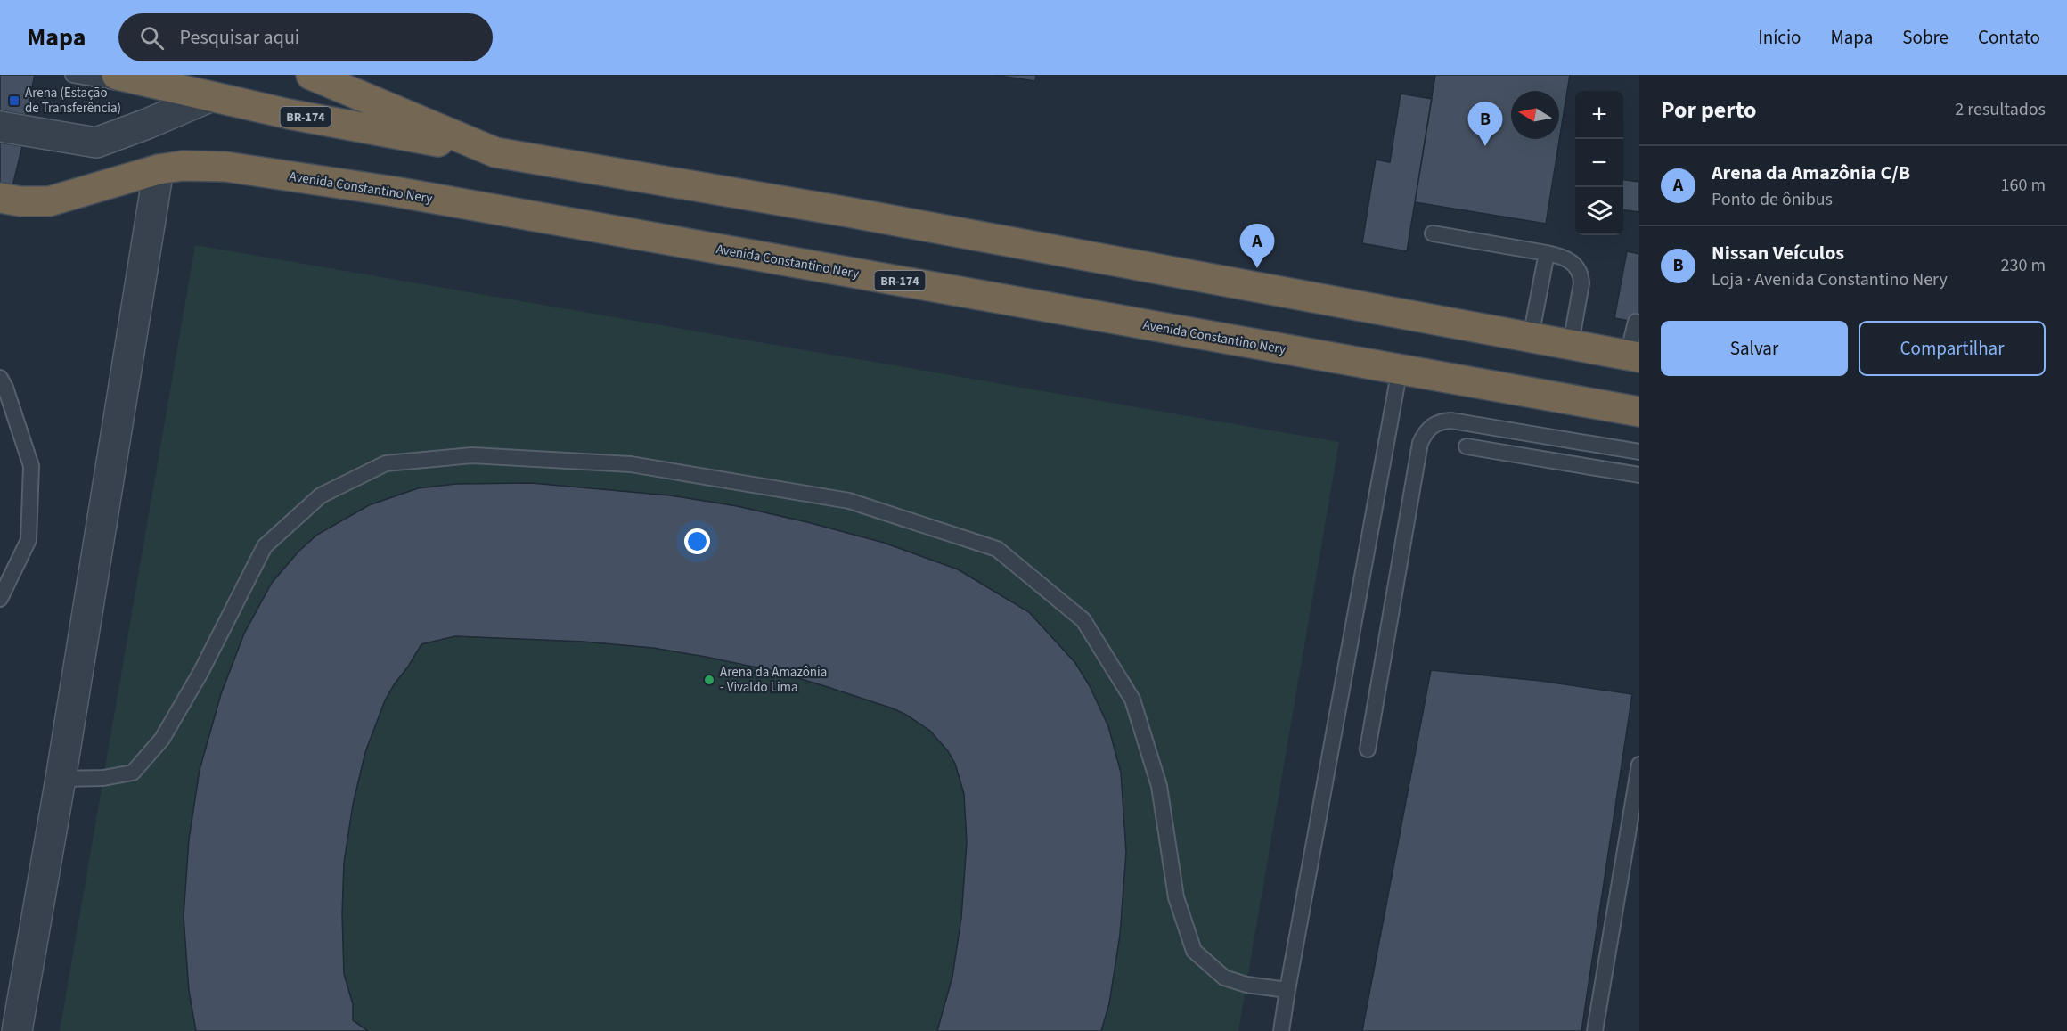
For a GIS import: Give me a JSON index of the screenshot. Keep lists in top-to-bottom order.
{
  "streets": {
    "highway": ["BR-174", "Avenida Constantino Nery"]
  },
  "places": {
    "transit": ["Arena (Estação de Transferência)"],
    "other": ["Arena da Amazônia - Vivaldo Lima"]
  },
  "north": "left",
  "page": {
    "header": "Mapa",
    "search": "Pesquisar aqui",
    "nav": [
      "Início",
      "Mapa",
      "Sobre",
      "Contato"
    ],
    "heading": ["Por perto", "2 resultados"],
    "map_buttons": ["+", "−"],
    "pins": ["B", "A"],
    "list": [
      {
        "mark": "A",
        "name": "Arena da Amazônia C/B",
        "note": "Ponto de ônibus",
        "value": "160 m"
      },
      {
        "mark": "B",
        "name": "Nissan Veículos",
        "note": "Loja · Avenida Constantino Nery",
        "value": "230 m"
      }
    ],
    "buttons": ["Salvar", "Compartilhar"]
  }
}
